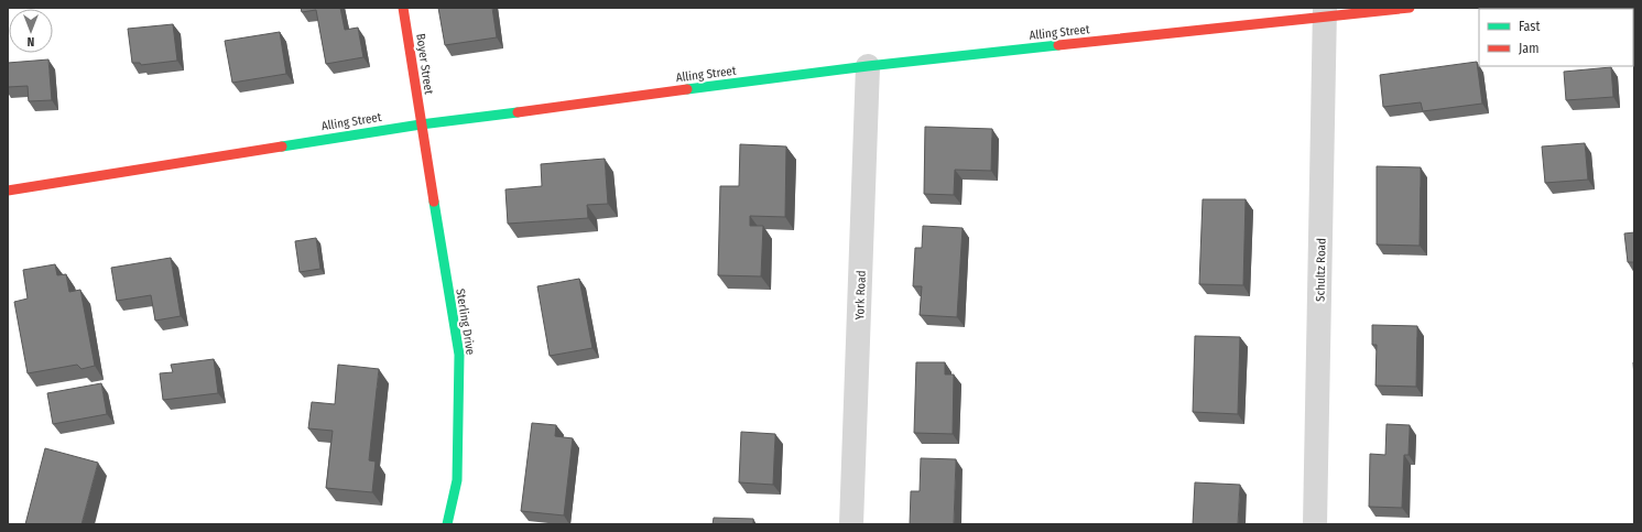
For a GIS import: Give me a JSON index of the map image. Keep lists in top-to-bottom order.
{
  "streets": {
    "street": [
      "Alling Street",
      "Boyer Street",
      "Schultz Road",
      "York Road",
      "Sterling Drive"
    ]
  },
  "crossings": [
    ["Alling Street", "Boyer Street"],
    ["Alling Street", "Schultz Road"],
    ["Alling Street", "York Road"],
    ["Alling Street", "Sterling Drive"],
    ["Boyer Street", "Sterling Drive"]
  ],
  "legend": ["Fast", "Jam"],
  "north": "bottom"
}
